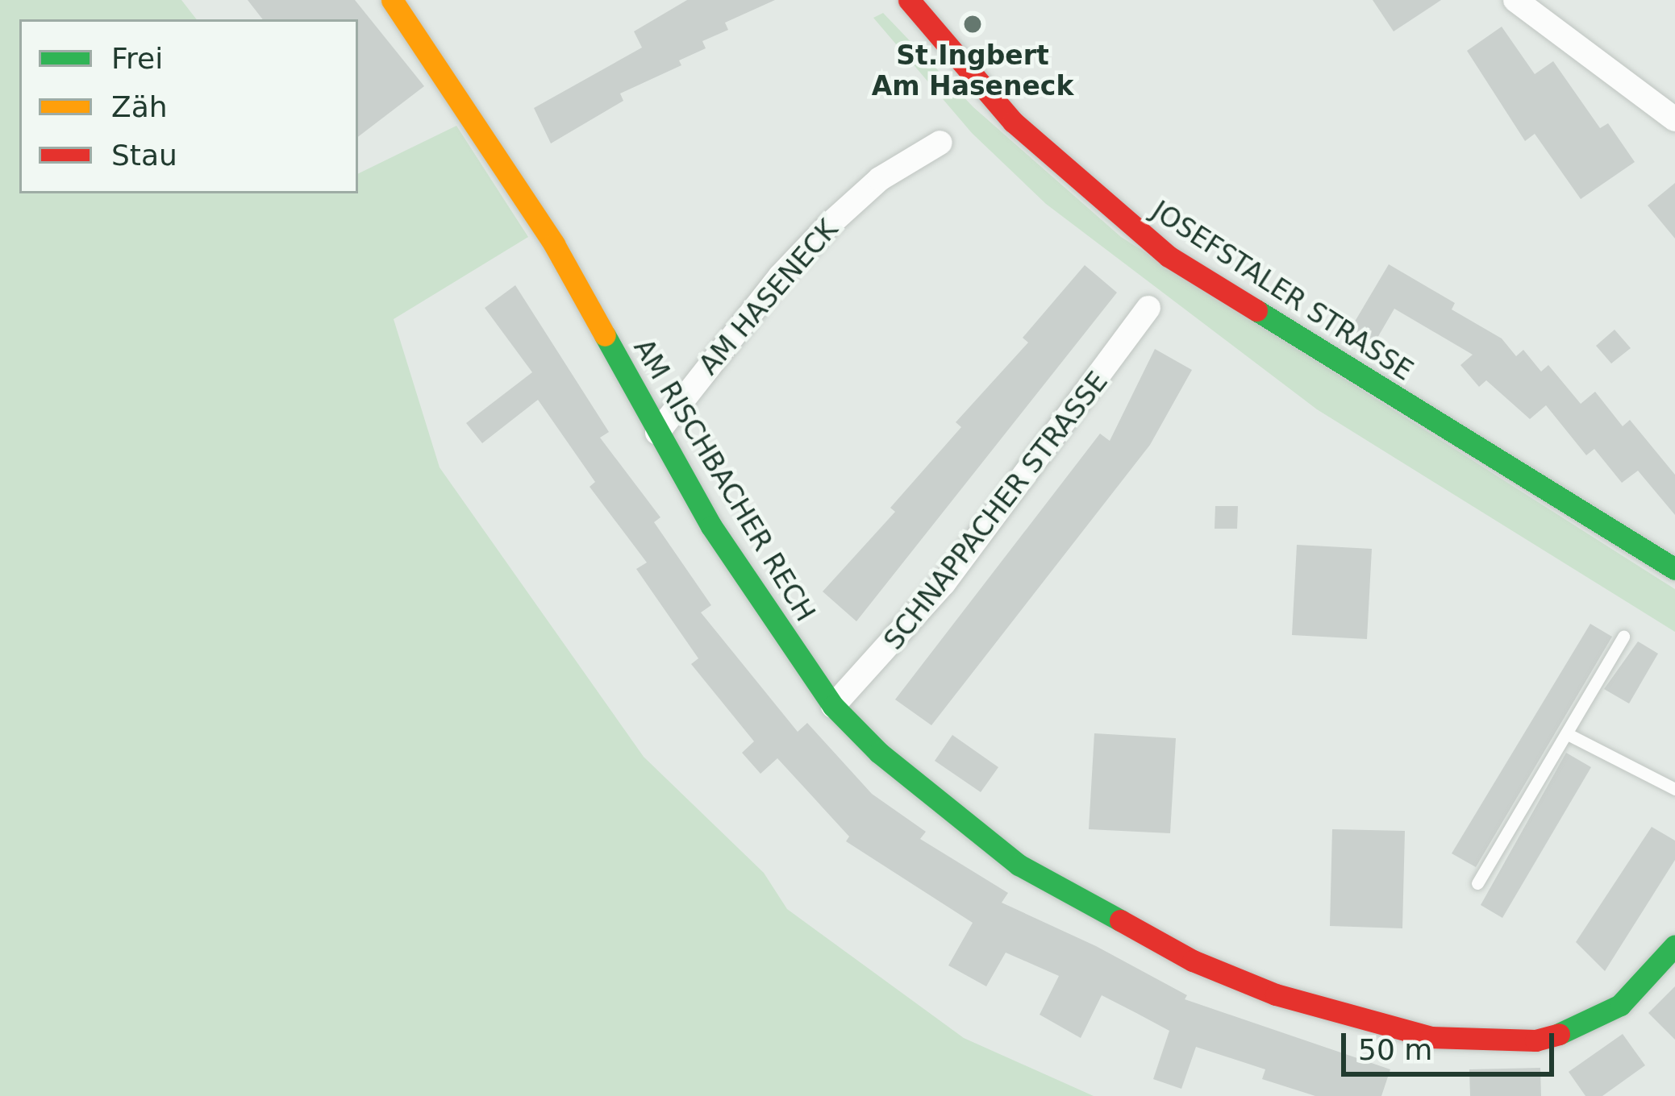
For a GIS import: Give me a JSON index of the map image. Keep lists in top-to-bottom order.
{
  "streets": {
    "street": [
      "JOSEFSTALER STRASSE",
      "AM HASENECK",
      "AM RISCHBACHER RECH",
      "SCHNAPPACHER STRASSE"
    ]
  },
  "crossings": [
    ["AM HASENECK", "AM RISCHBACHER RECH"],
    ["AM RISCHBACHER RECH", "SCHNAPPACHER STRASSE"]
  ],
  "places": ["St.Ingbert Am Haseneck"],
  "legend": ["Frei", "Zäh", "Stau"],
  "scale_bar": "50 m"
}
